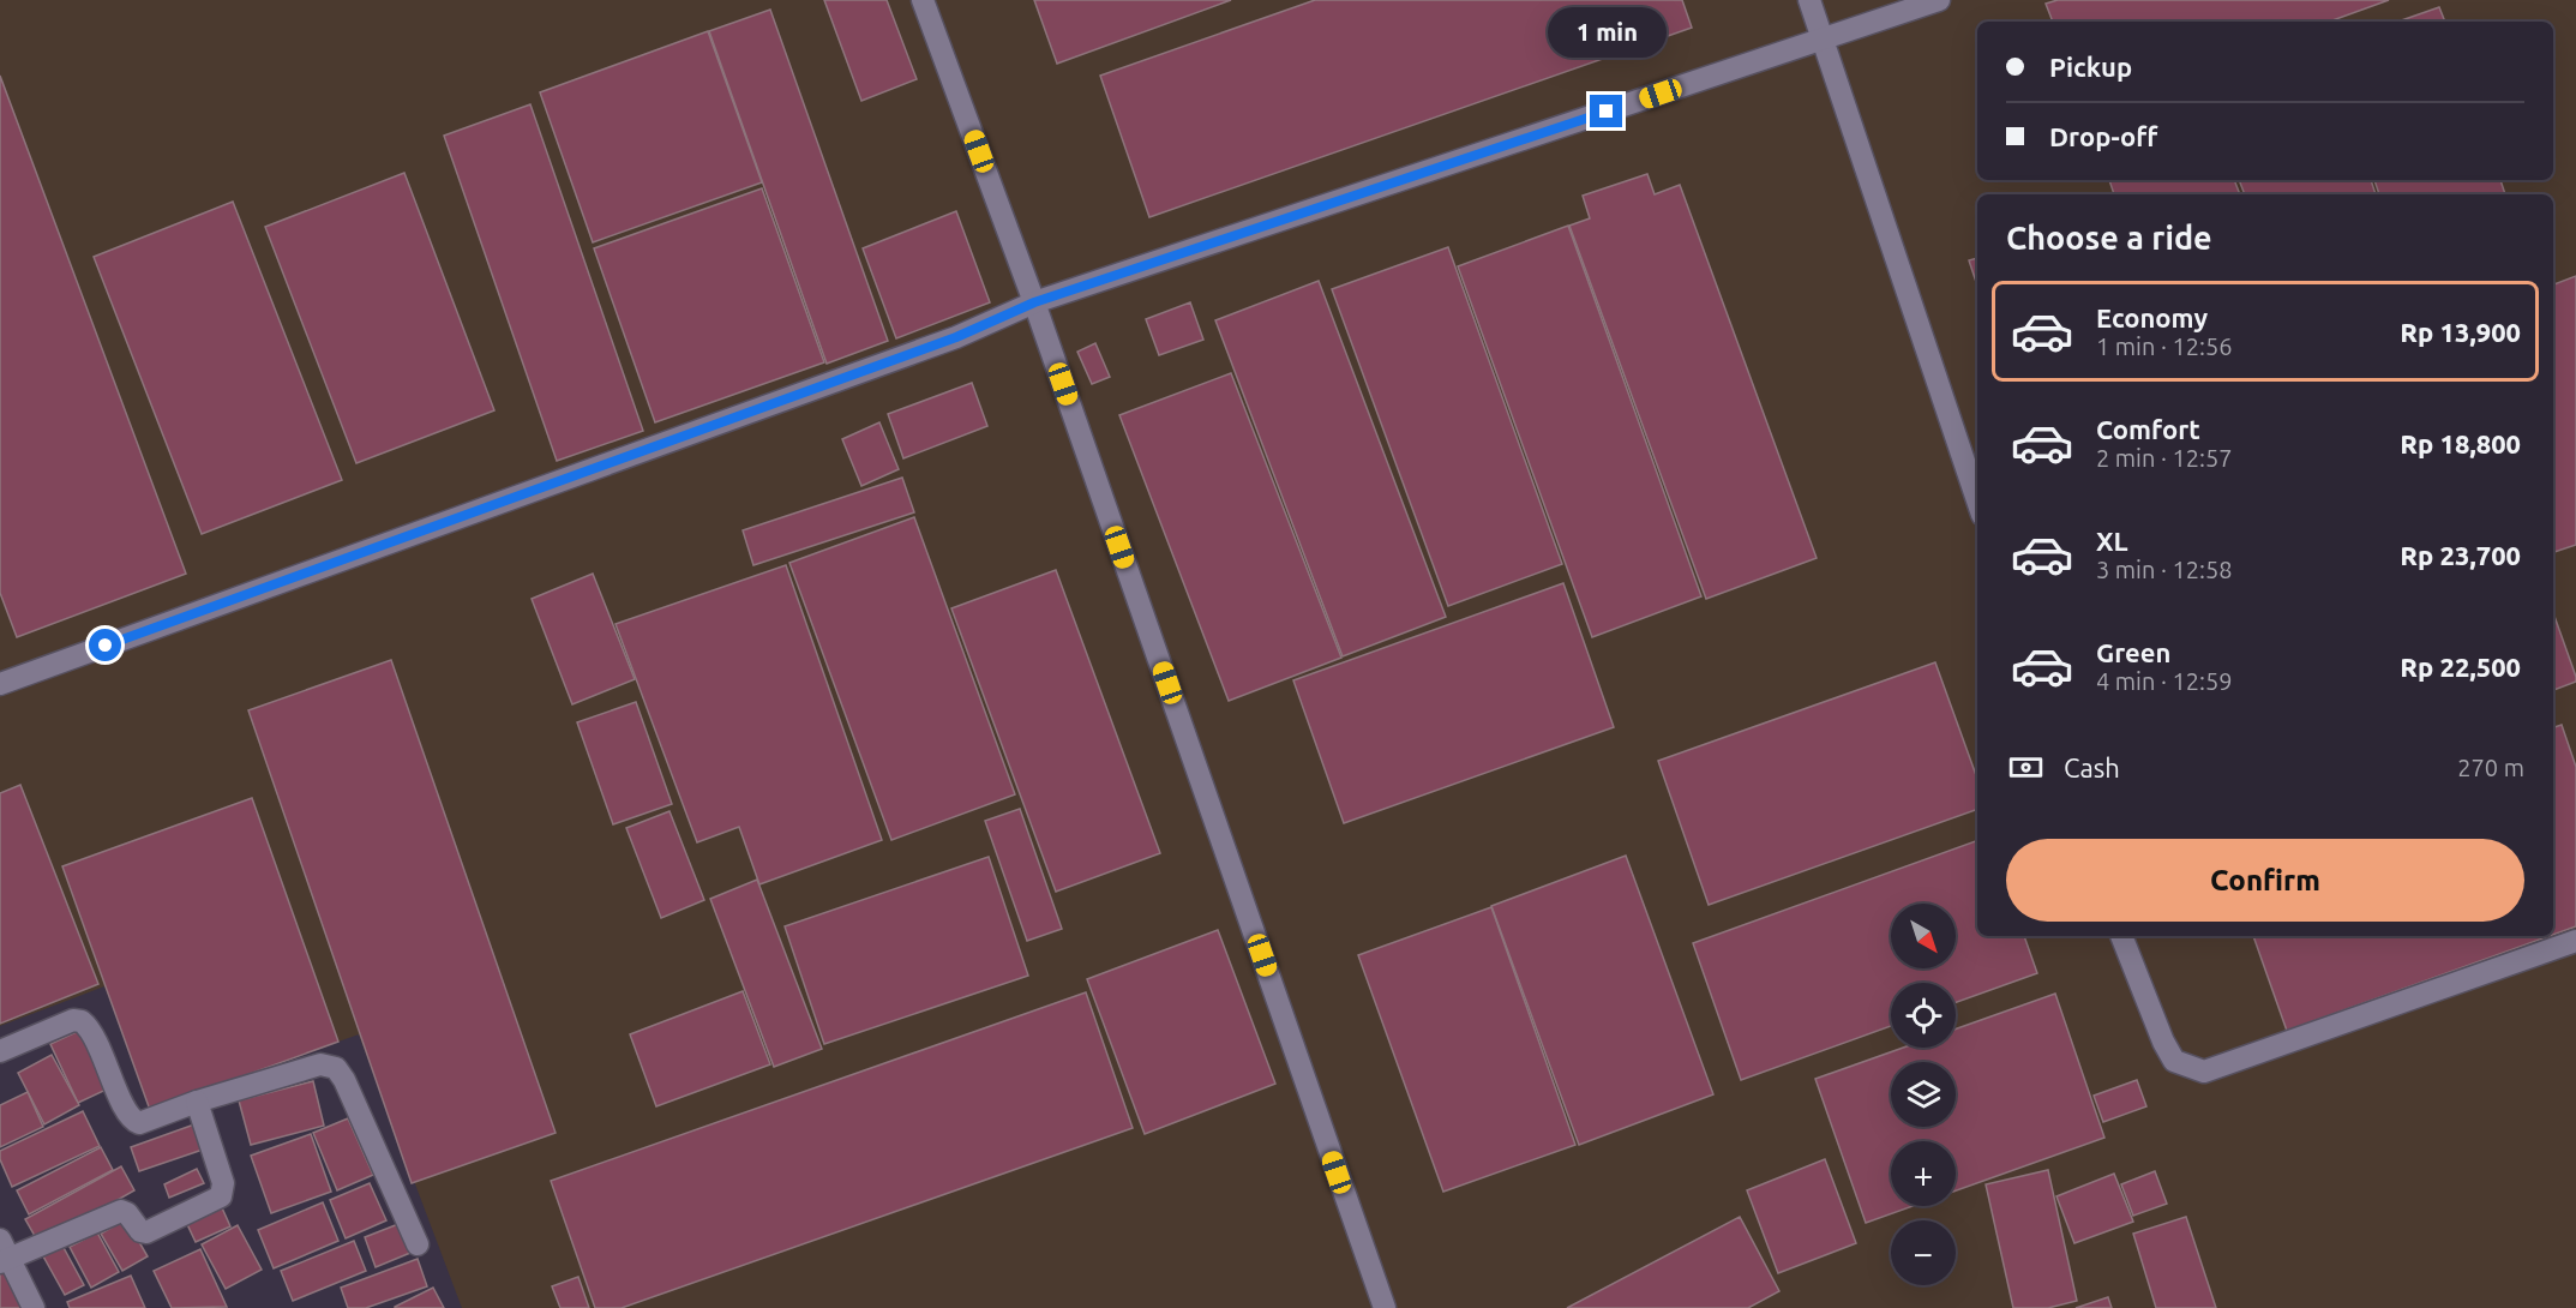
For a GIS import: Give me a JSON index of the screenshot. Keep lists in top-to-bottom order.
{
  "north": "bottom right",
  "page": {
    "bubble": "1 min",
    "banner": ["Pickup", "Drop-off"],
    "heading": "Choose a ride",
    "list": [
      {
        "name": "Economy",
        "note": "1 min · 12:56",
        "value": "Rp 13,900"
      },
      {
        "name": "Comfort",
        "note": "2 min · 12:57",
        "value": "Rp 18,800"
      },
      {
        "name": "XL",
        "note": "3 min · 12:58",
        "value": "Rp 23,700"
      },
      {
        "name": "Green",
        "note": "4 min · 12:59",
        "value": "Rp 22,500"
      }
    ],
    "pay": ["Cash", "270 m"],
    "buttons": "Confirm",
    "map_buttons": ["+", "−"]
  }
}
